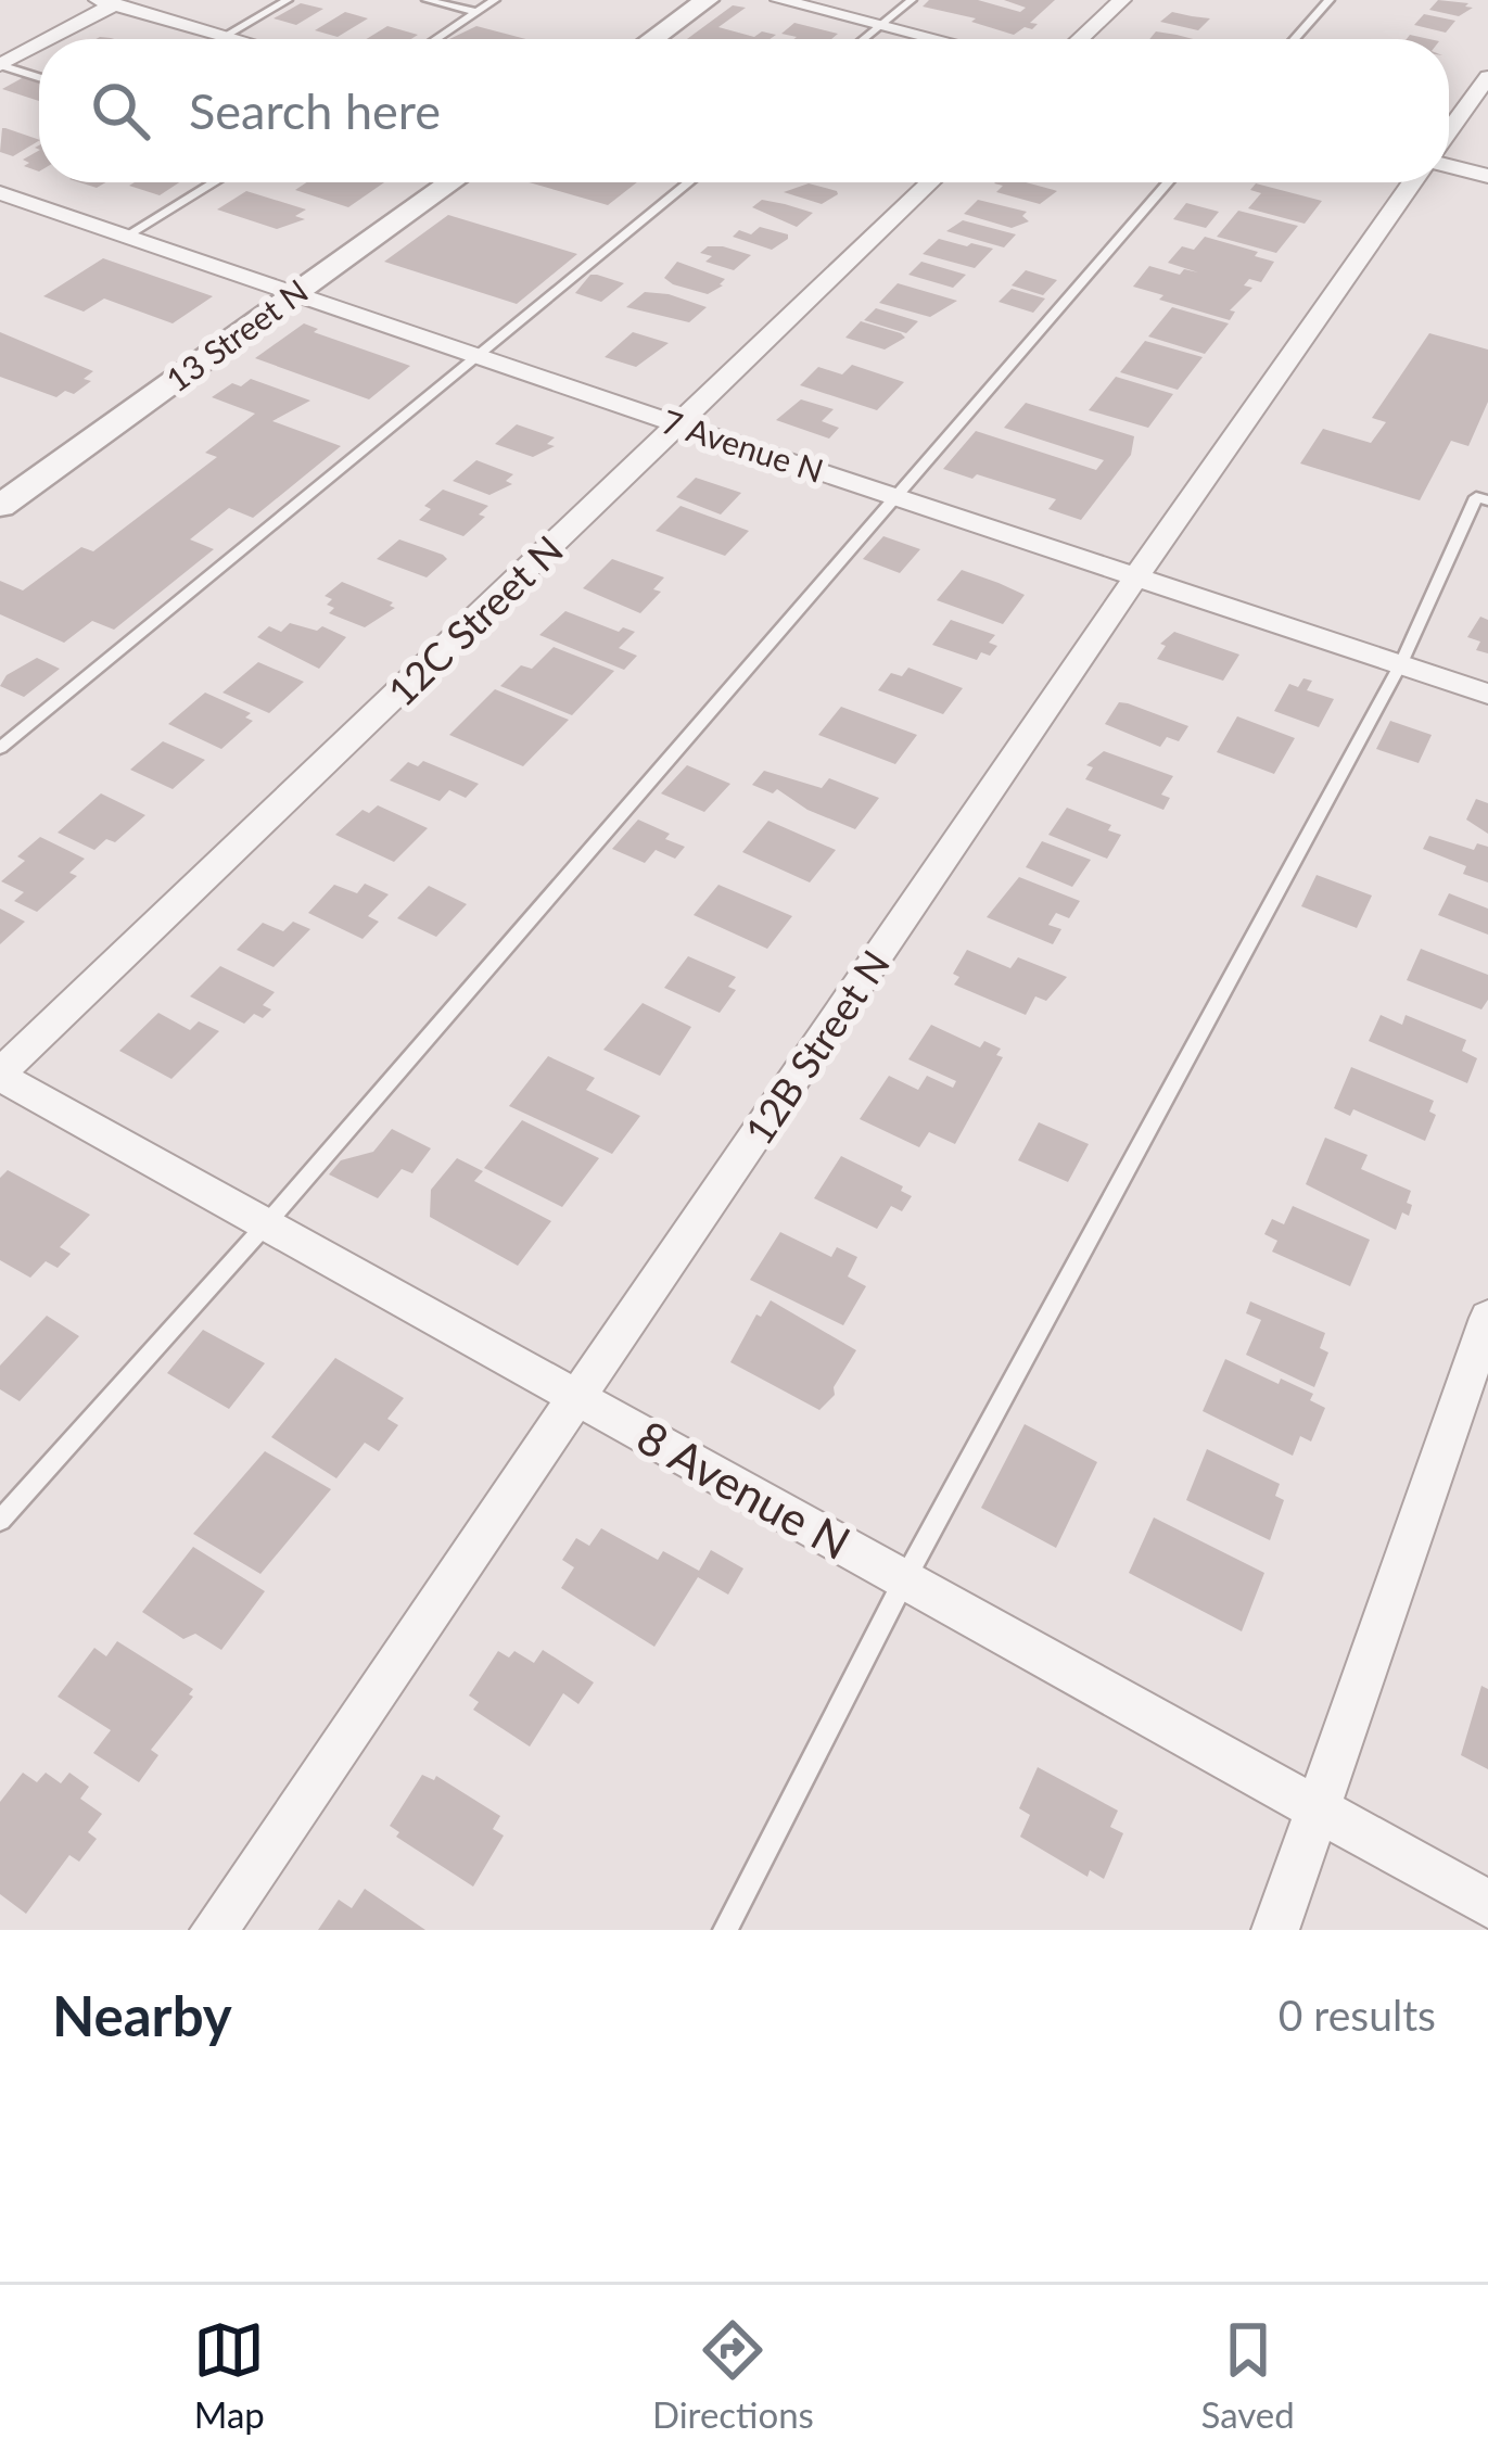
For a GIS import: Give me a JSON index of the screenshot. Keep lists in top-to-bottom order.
{
  "streets": {
    "street": [
      "13 Street N",
      "7 Avenue N",
      "12C Street N",
      "12B Street N",
      "8 Avenue N"
    ]
  },
  "crossings": [
    ["13 Street N", "7 Avenue N"],
    ["7 Avenue N", "12C Street N"],
    ["7 Avenue N", "12B Street N"],
    ["12C Street N", "8 Avenue N"],
    ["12B Street N", "8 Avenue N"]
  ],
  "page": {
    "search": "Search here",
    "heading": ["Nearby", "0 results"],
    "nav": ["Map", "Directions", "Saved"]
  }
}
